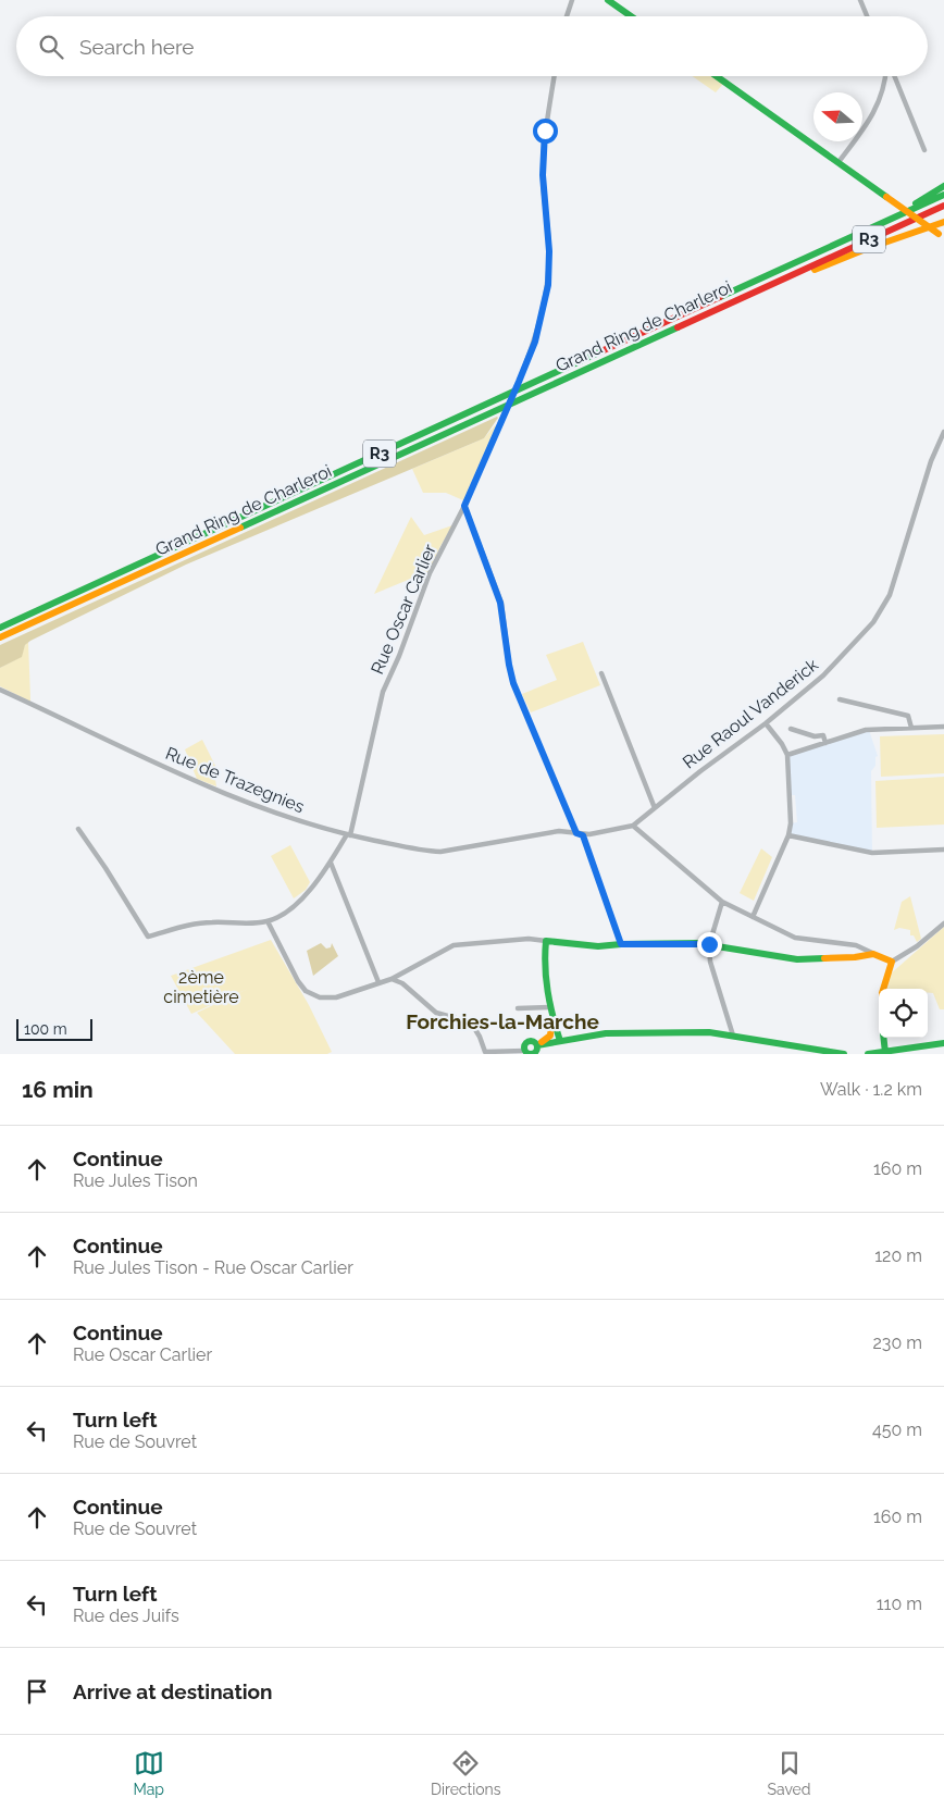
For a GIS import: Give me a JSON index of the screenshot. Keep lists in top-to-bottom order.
{
  "streets": {
    "main road": ["R3", "Grand Ring de Charleroi"],
    "street": ["Rue Oscar Carlier", "Rue Raoul Vanderick", "Rue de Trazegnies"]
  },
  "crossings": [
    ["Rue Oscar Carlier", "Rue de Trazegnies"],
    ["Rue Raoul Vanderick", "Rue de Trazegnies"]
  ],
  "districts": ["Forchies-la-Marche"],
  "parks": ["2ème cimetière"],
  "scale_bar": "100 m",
  "north": "left",
  "page": {
    "search": "Search here",
    "scale": "100 m",
    "heading": ["16 min", "Walk · 1.2 km"],
    "list": [
      ["Continue", "Rue Jules Tison", "160 m"],
      ["Continue", "Rue Jules Tison - Rue Oscar Carlier", "120 m"],
      ["Continue", "Rue Oscar Carlier", "230 m"],
      ["Turn left", "Rue de Souvret", "450 m"],
      ["Continue", "Rue de Souvret", "160 m"],
      ["Turn left", "Rue des Juifs", "110 m"],
      "Arrive at destination"
    ],
    "nav": ["Map", "Directions", "Saved"]
  }
}
